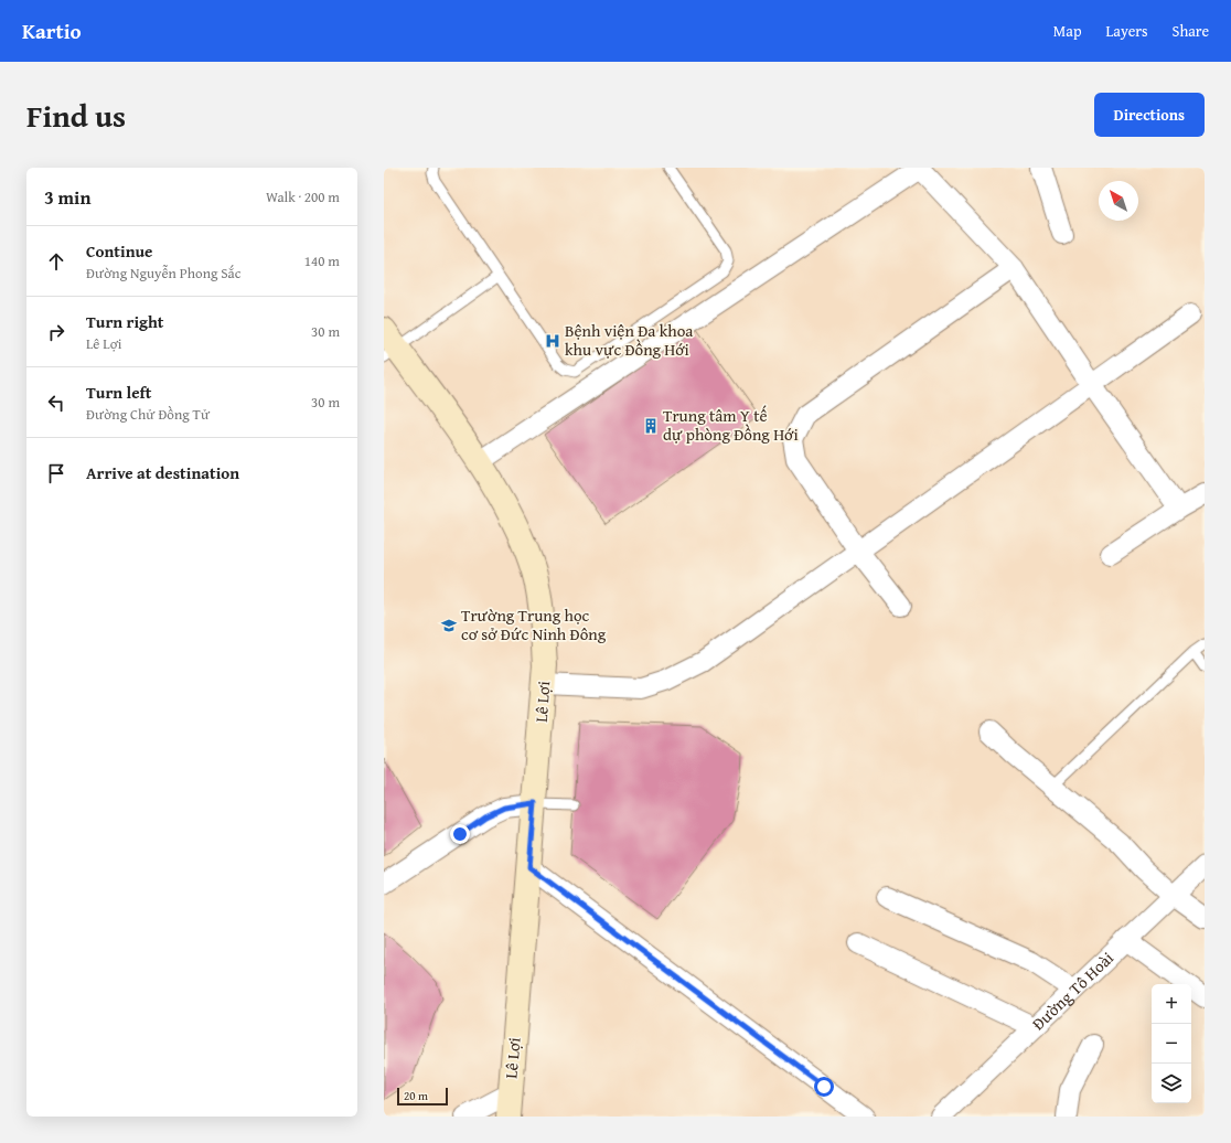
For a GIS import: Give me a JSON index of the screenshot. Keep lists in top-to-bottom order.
{
  "streets": {
    "main road": ["Lê Lợi"],
    "street": ["Đường Tô Hoài"]
  },
  "places": {
    "hospital": ["Bệnh viện Đa khoa khu vực Đồng Hới"],
    "building": ["Trung tâm Y tế dự phòng Đồng Hới"],
    "school or university": ["Trường Trung học cơ sở Đức Ninh Đông"]
  },
  "scale_bar": "20 m",
  "north": "top left",
  "page": {
    "header": "Kartio",
    "nav": ["Map", "Layers", "Share"],
    "title": "Find us",
    "buttons": "Directions",
    "heading": ["3 min", "Walk · 200 m"],
    "list": [
      ["Continue", "Đường Nguyễn Phong Sắc", "140 m"],
      ["Turn right", "Lê Lợi", "30 m"],
      ["Turn left", "Đường Chử Đồng Tử", "30 m"],
      "Arrive at destination"
    ],
    "map_buttons": ["+", "−"],
    "scale": "20 m"
  }
}
